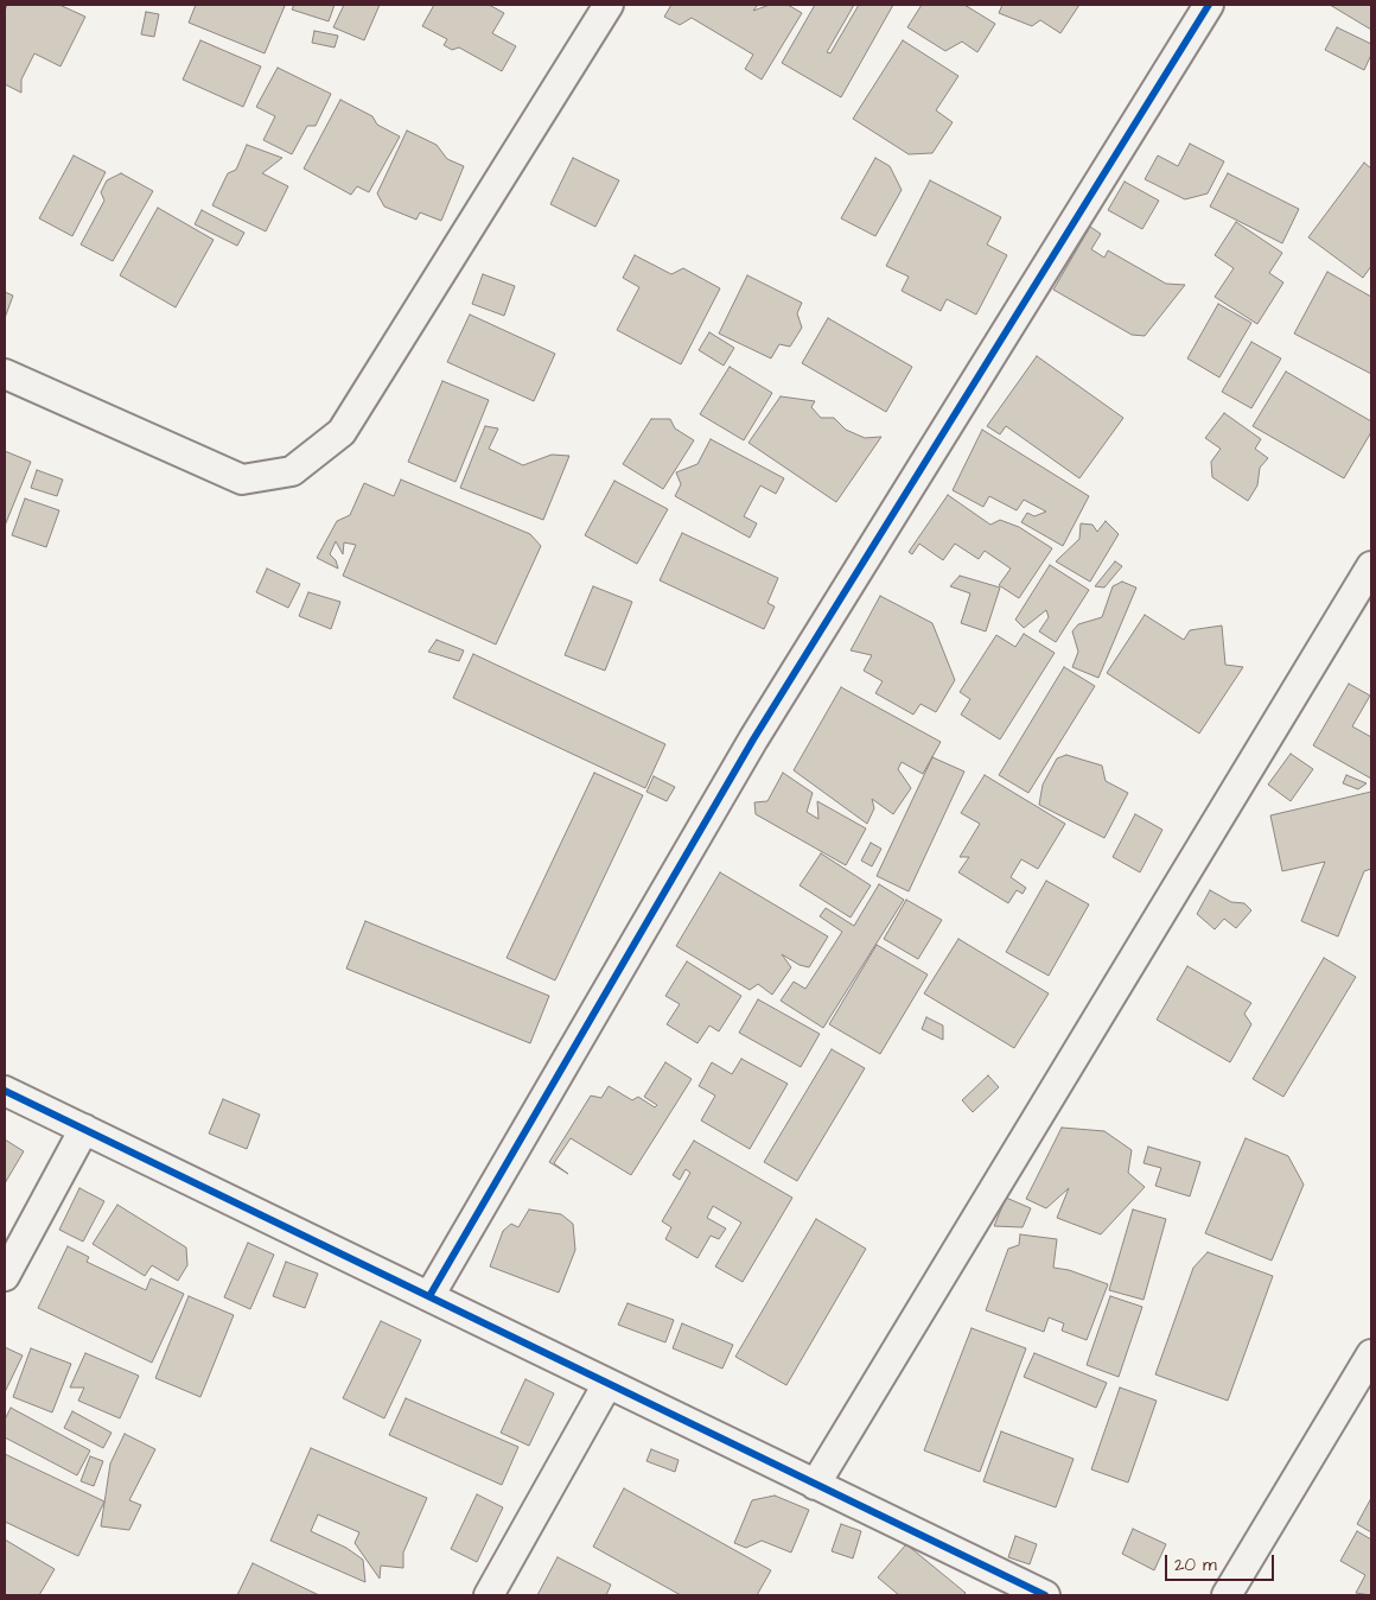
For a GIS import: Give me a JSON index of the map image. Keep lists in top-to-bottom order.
{
  "scale_bar": "20 m"
}
